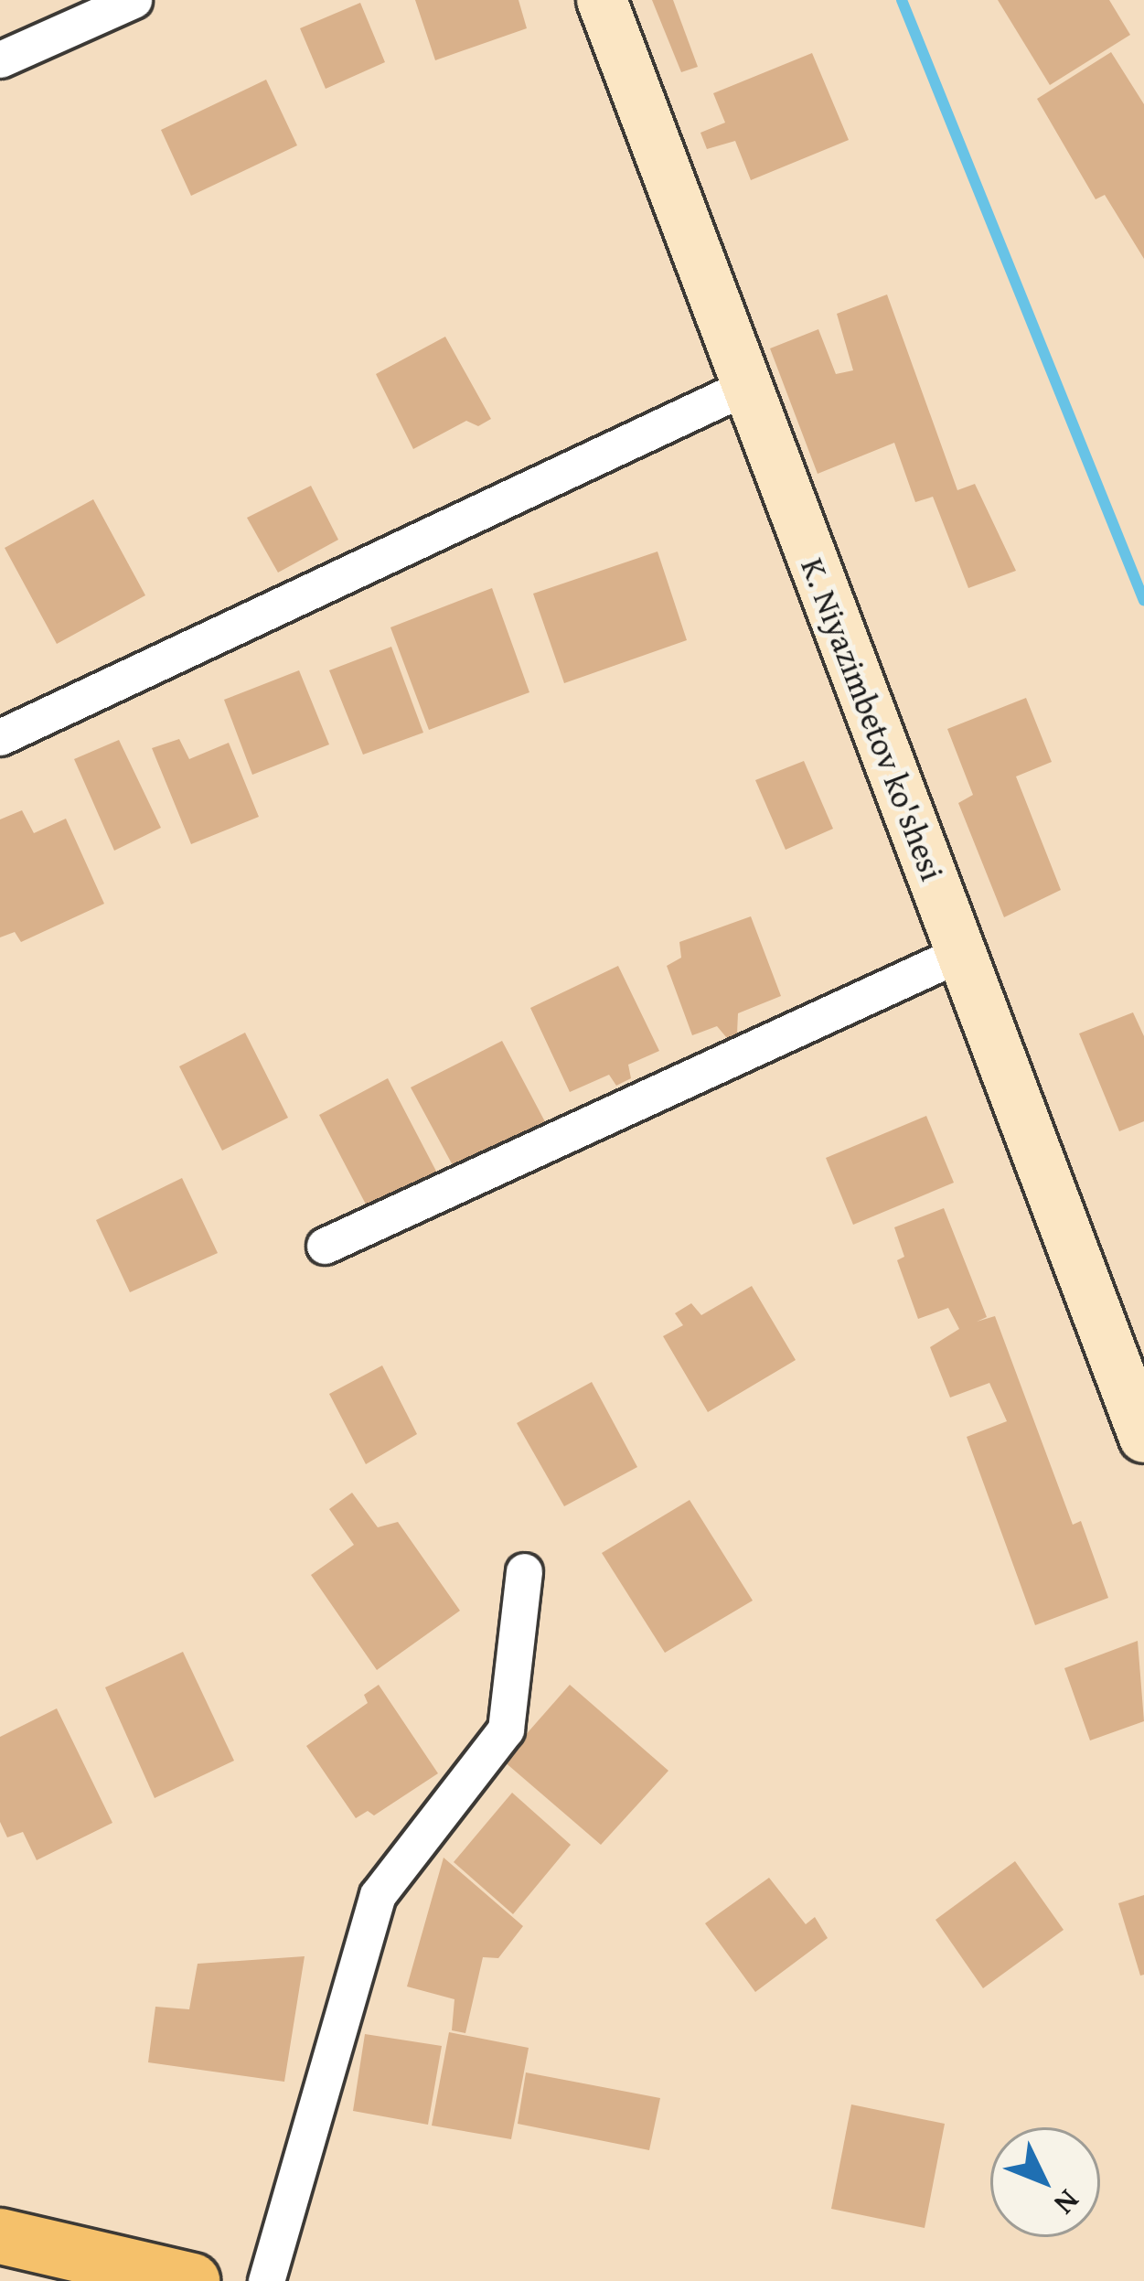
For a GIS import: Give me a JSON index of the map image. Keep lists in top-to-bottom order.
{
  "streets": {
    "street": ["K. Niyazimbetov ko'shesi"]
  },
  "north": "bottom right"
}
